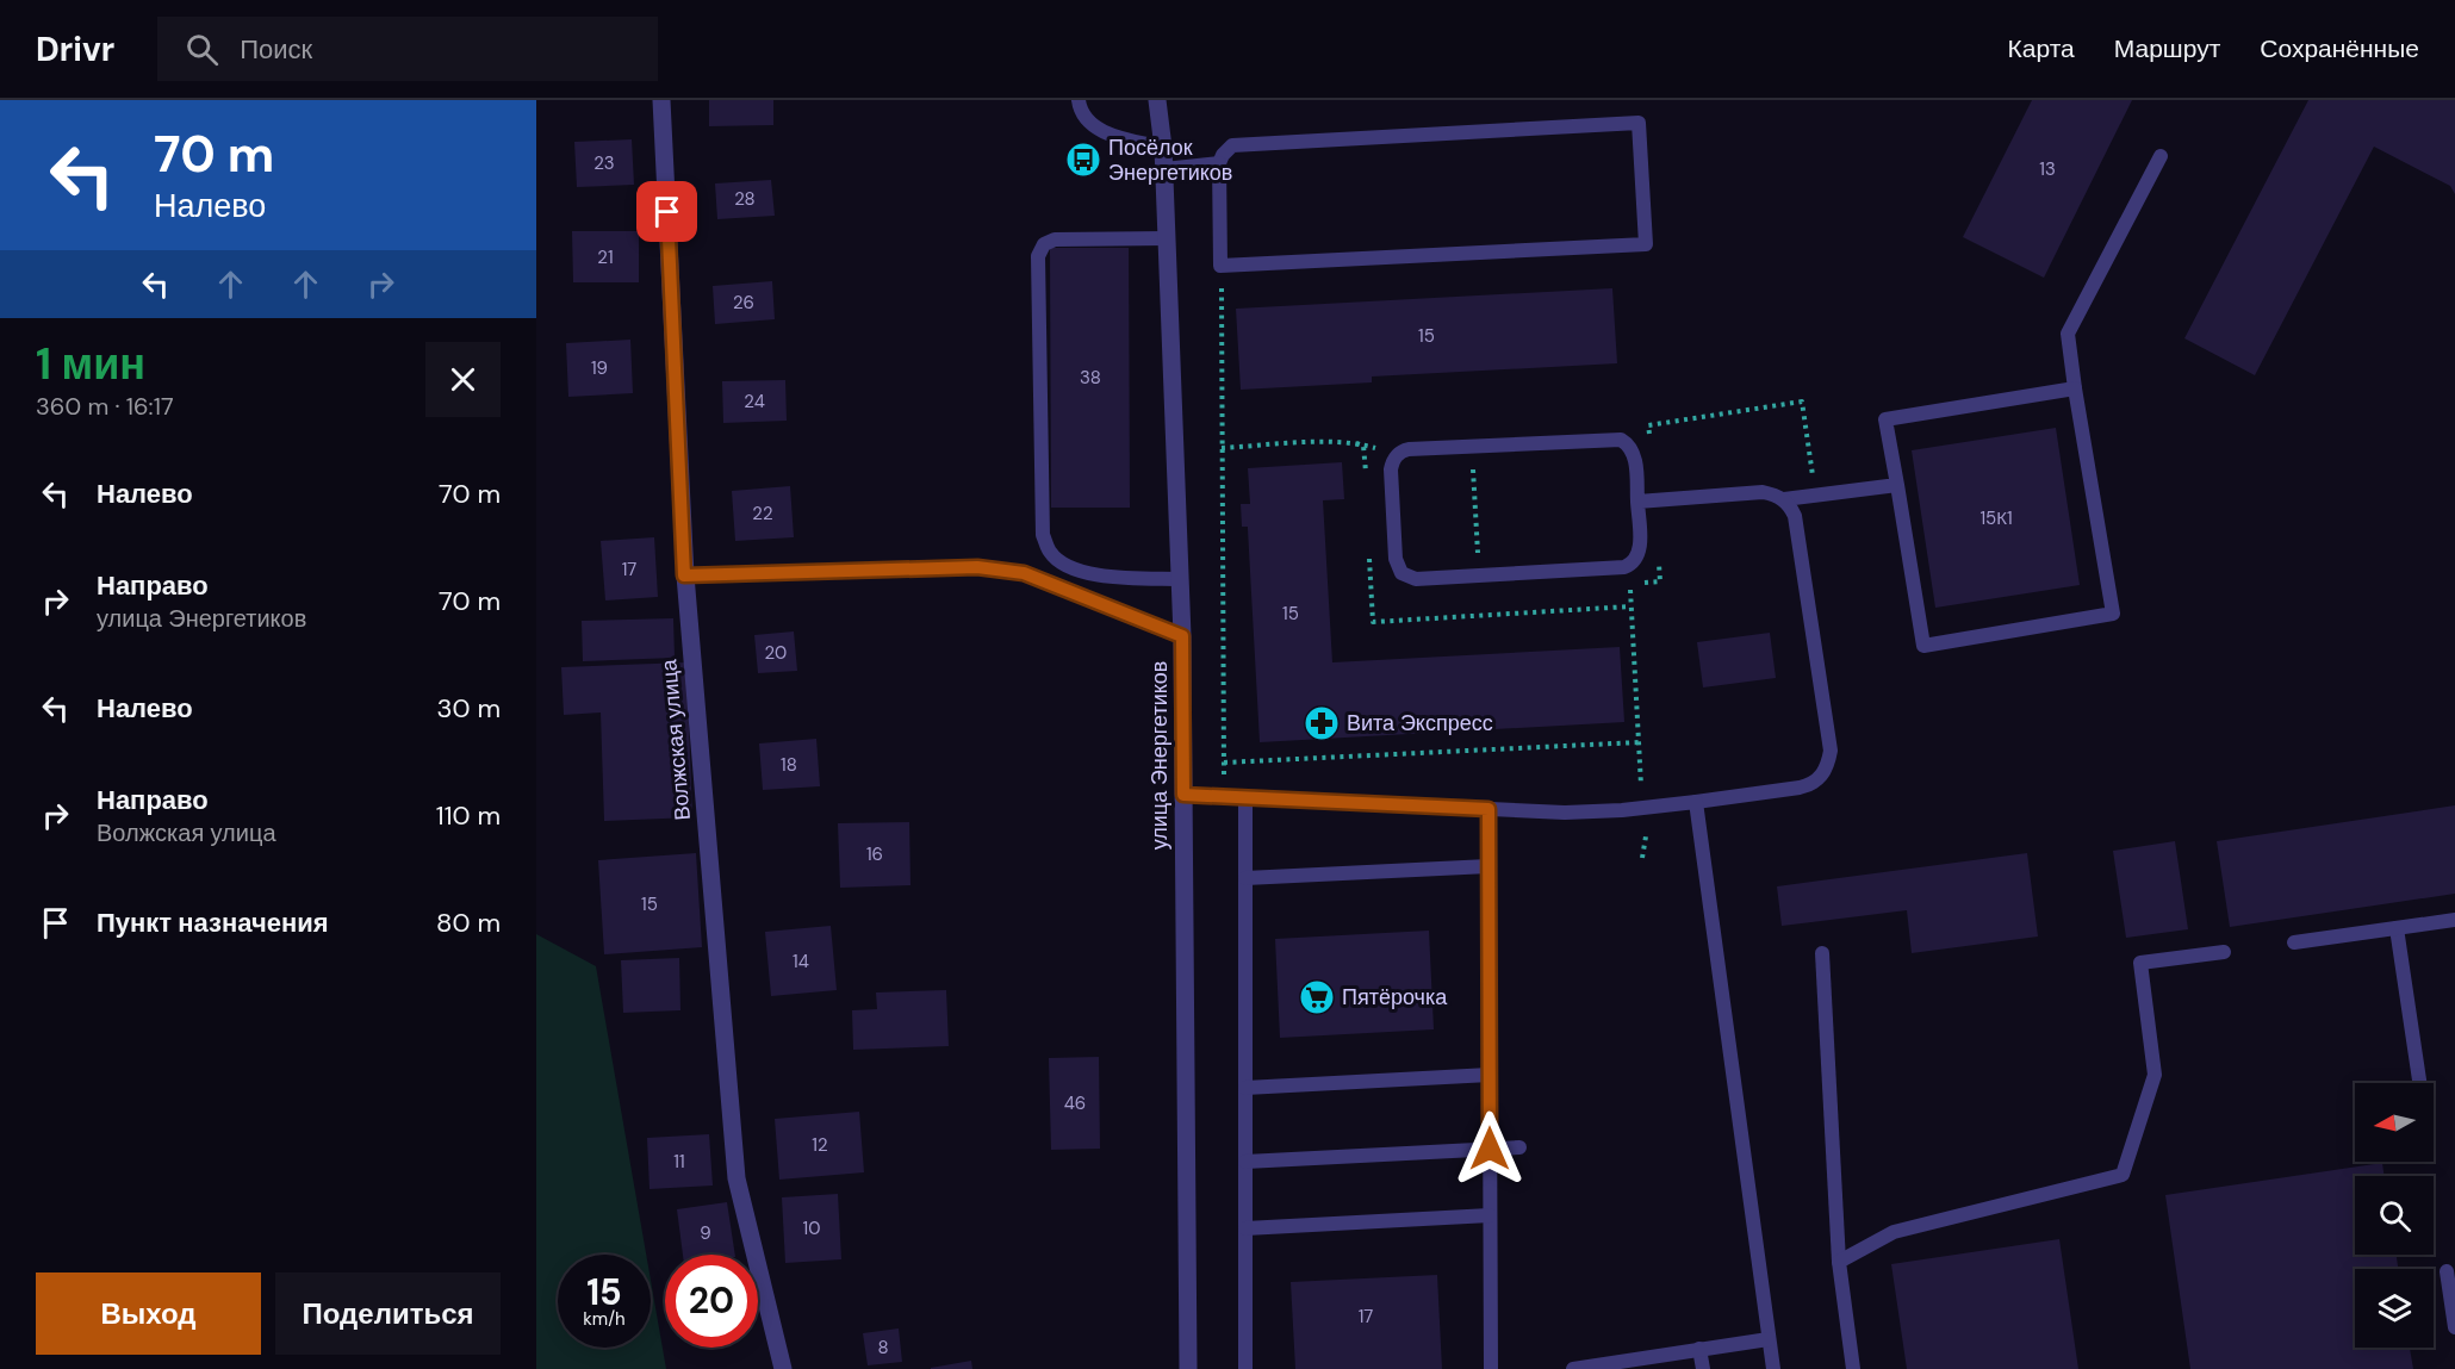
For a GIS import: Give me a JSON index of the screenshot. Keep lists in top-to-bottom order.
{
  "streets": {
    "street": ["Волжская улица", "улица Энергетиков"]
  },
  "places": {
    "bus stop": ["Посёлок Энергетиков"],
    "pharmacy": ["Вита Экспресс"],
    "supermarket": ["Пятёрочка"]
  },
  "house_numbers": [
    "23",
    "13",
    "28",
    "21",
    "26",
    "15",
    "19",
    "38",
    "24",
    "22",
    "15К1",
    "17",
    "15",
    "20",
    "18",
    "16",
    "15",
    "14",
    "46",
    "12",
    "11",
    "10",
    "9",
    "17",
    "8"
  ],
  "north": "left",
  "page": {
    "header": "Drivr",
    "search": "Поиск",
    "nav": ["Карта", "Маршрут", "Сохранённые"],
    "turn": ["70 m", "Налево"],
    "heading": ["1 мин", "360 m · 16:17"],
    "list": [
      {
        "name": "Налево",
        "value": "70 m"
      },
      {
        "name": "Направо",
        "note": "улица Энергетиков",
        "value": "70 m"
      },
      {
        "name": "Налево",
        "value": "30 m"
      },
      {
        "name": "Направо",
        "note": "Волжская улица",
        "value": "110 m"
      },
      {
        "name": "Пункт назначения",
        "value": "80 m"
      }
    ],
    "speed": "15 km/h",
    "limit": "20",
    "buttons": ["Выход", "Поделиться"]
  }
}
